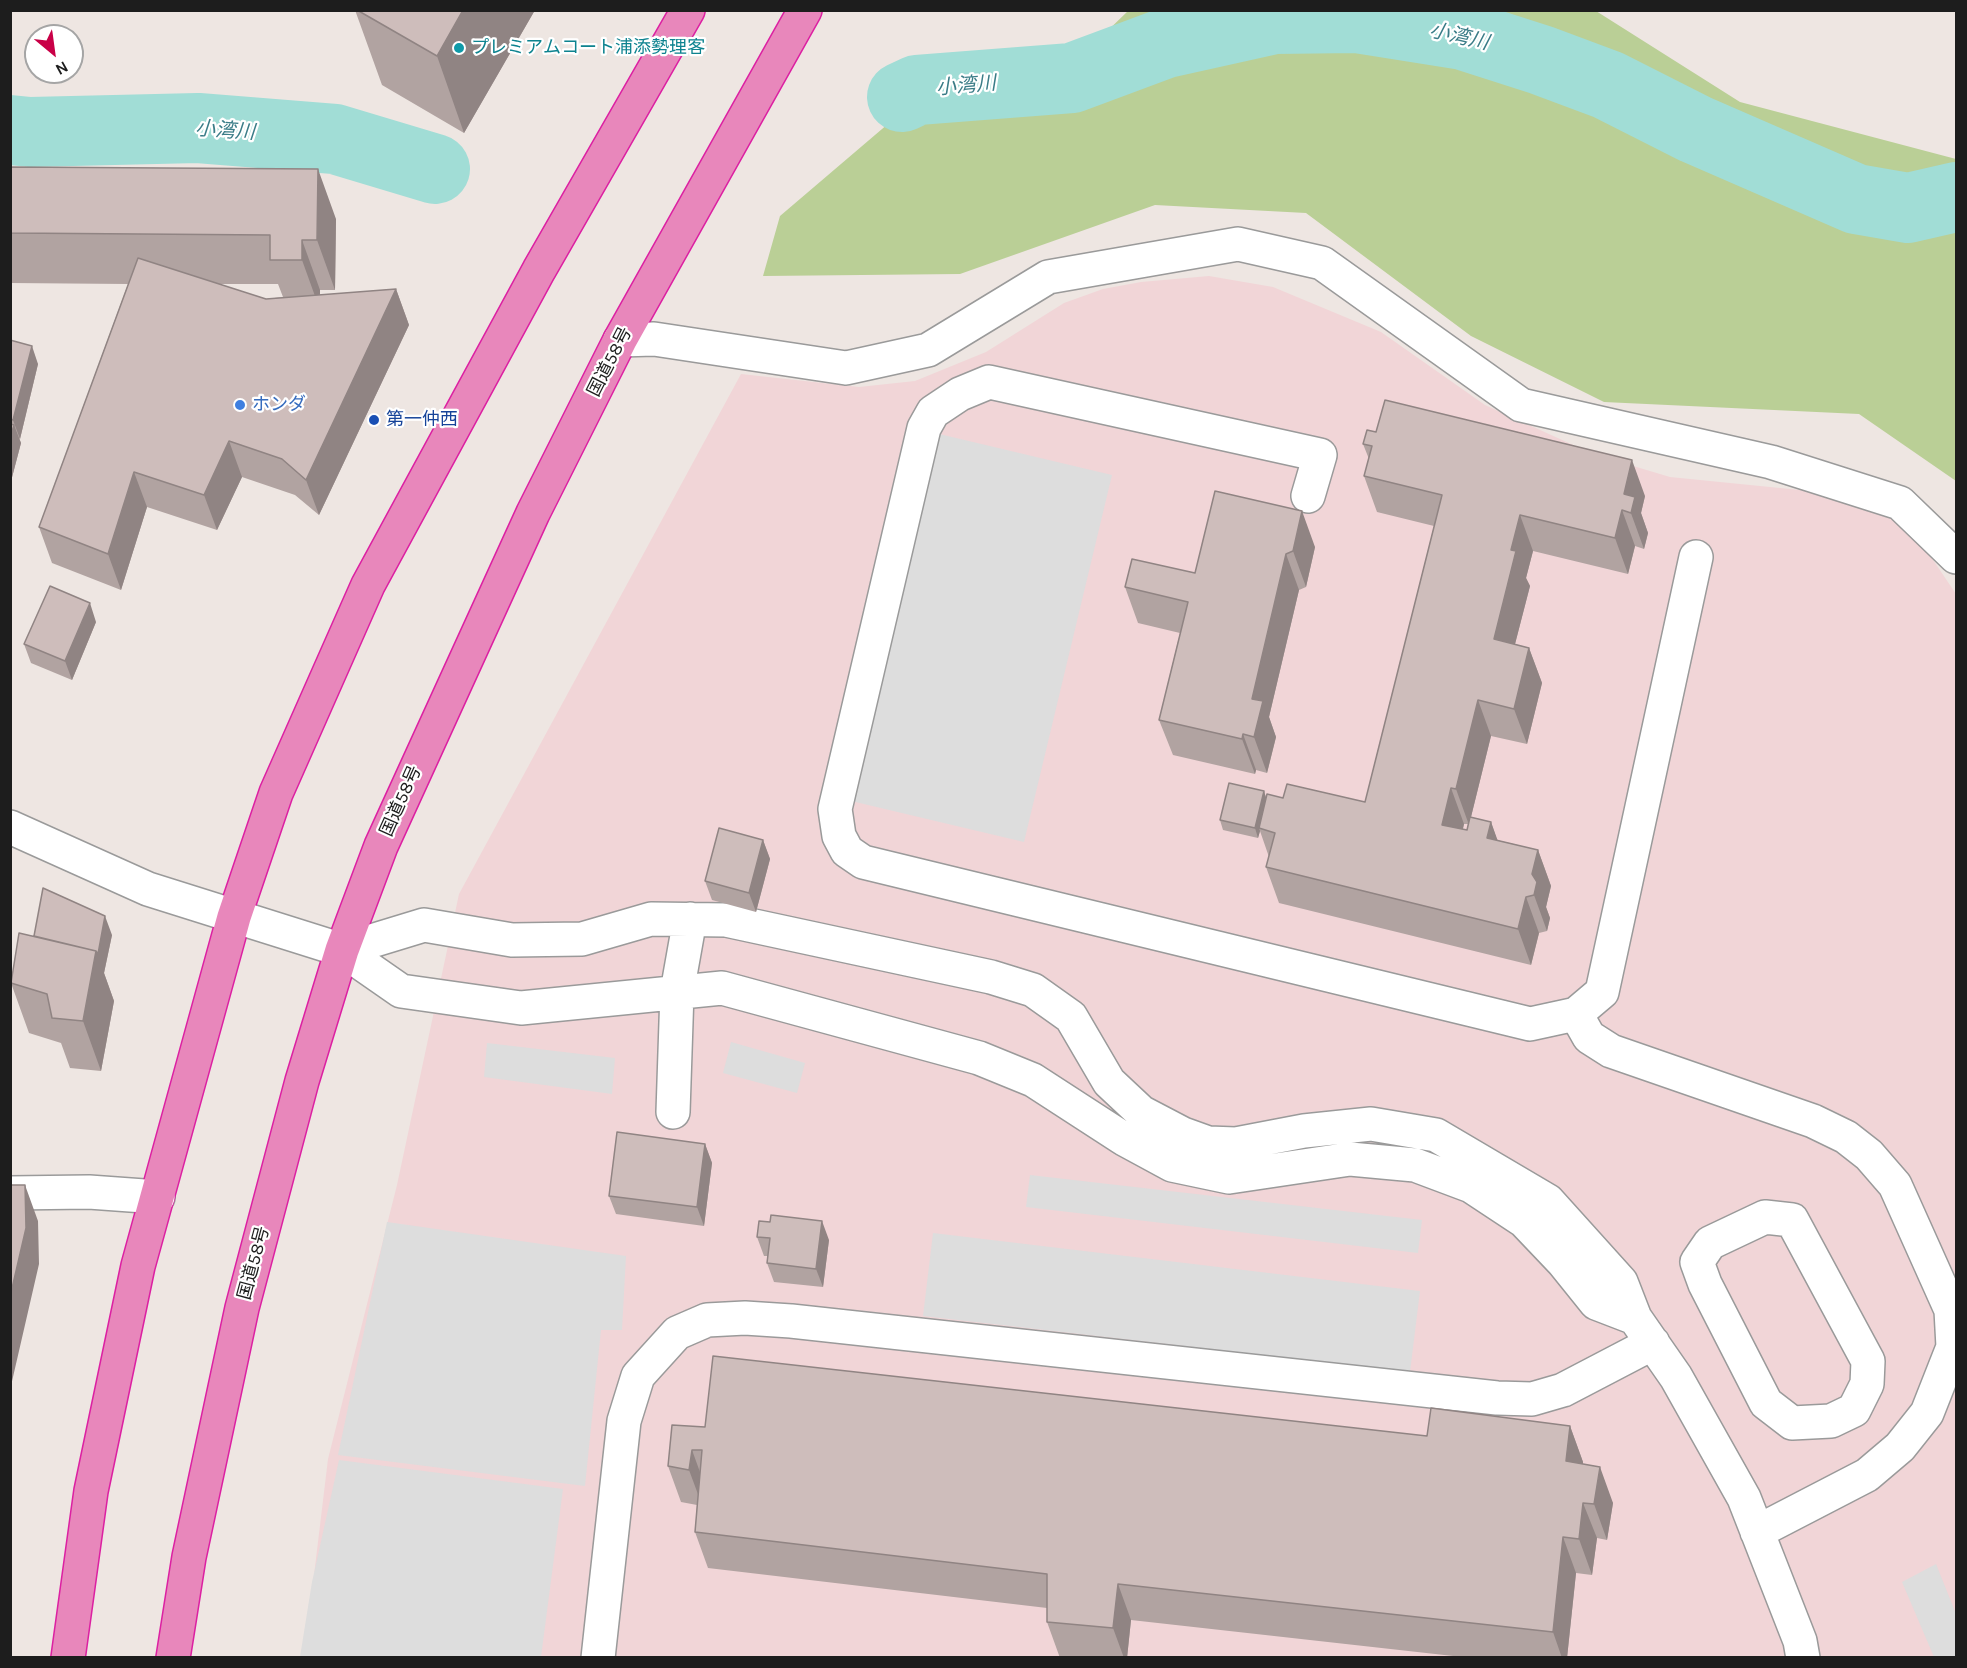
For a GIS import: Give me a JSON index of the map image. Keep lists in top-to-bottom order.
{
  "streets": {
    "highway": ["国道58号"]
  },
  "water": ["小湾川"],
  "places": ["プレミアムコート浦添勢理客", "ホンダ", "第一仲西"],
  "north": "bottom right"
}
